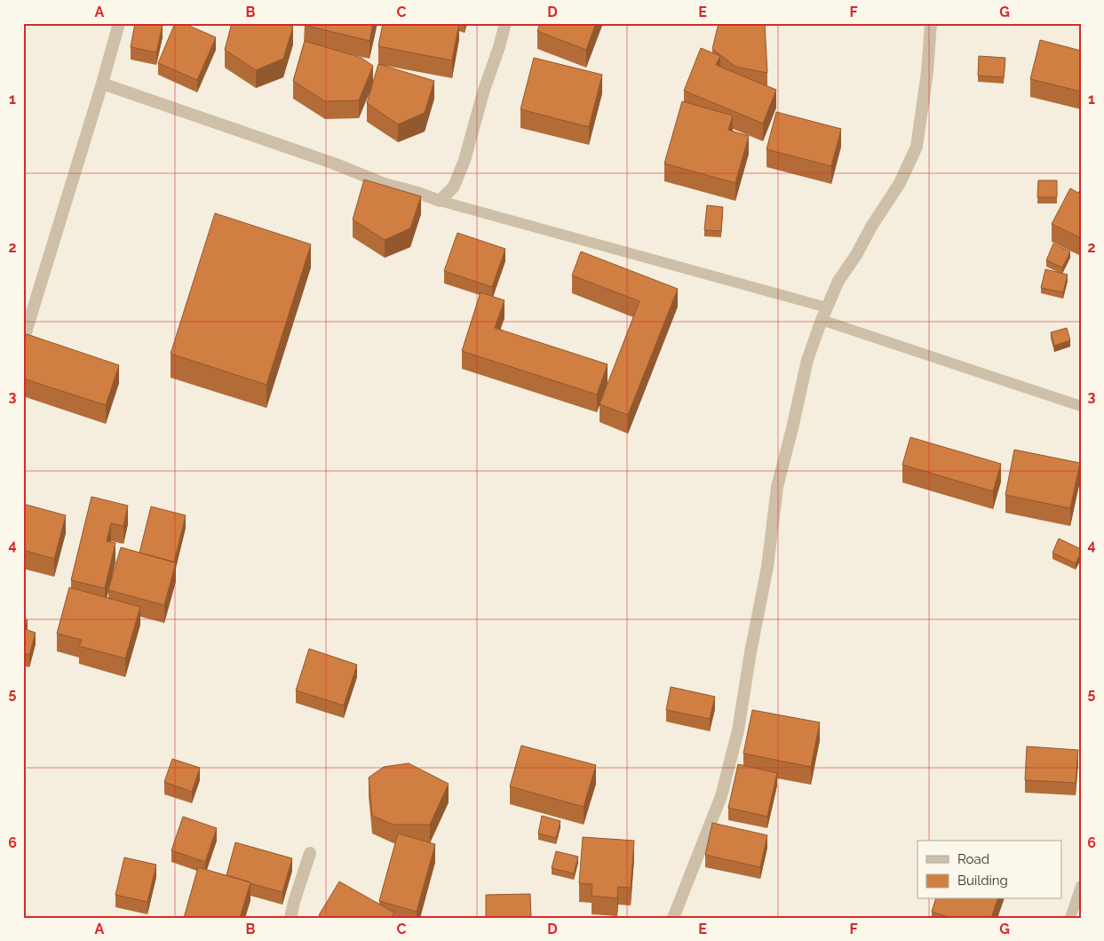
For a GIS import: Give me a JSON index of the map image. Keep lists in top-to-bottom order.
{
  "legend": ["Road", "Building"],
  "grid": {
    "columns": [
      "A",
      "B",
      "C",
      "D",
      "E",
      "F",
      "G"
    ],
    "rows": [
      "1",
      "2",
      "3",
      "4",
      "5",
      "6"
    ]
  }
}
